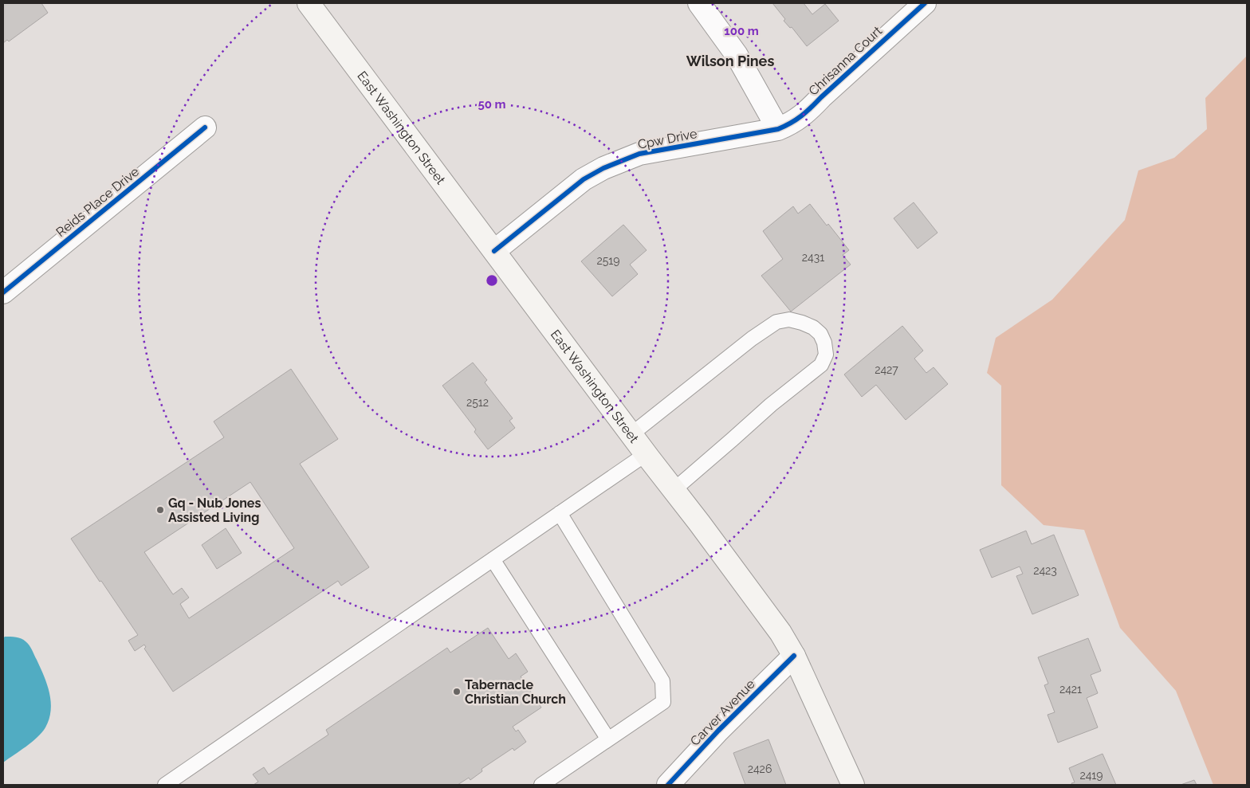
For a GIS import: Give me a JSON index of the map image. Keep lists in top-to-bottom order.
{
  "streets": {
    "main road": ["East Washington Street"],
    "street": [
      "Chrisanna Court",
      "Cpw Drive",
      "Reids Place Drive",
      "Carver Avenue"
    ]
  },
  "crossings": [
    ["Chrisanna Court", "Cpw Drive"],
    ["East Washington Street", "Cpw Drive"],
    ["East Washington Street", "Carver Avenue"]
  ],
  "districts": ["Wilson Pines"],
  "places": ["Gq - Nub Jones Assisted Living", "Tabernacle Christian Church"],
  "house_numbers": [
    "2431",
    "2519",
    "2427",
    "2512",
    "2423",
    "2421",
    "2426",
    "2419"
  ],
  "rings": ["100 m", "50 m"]
}
